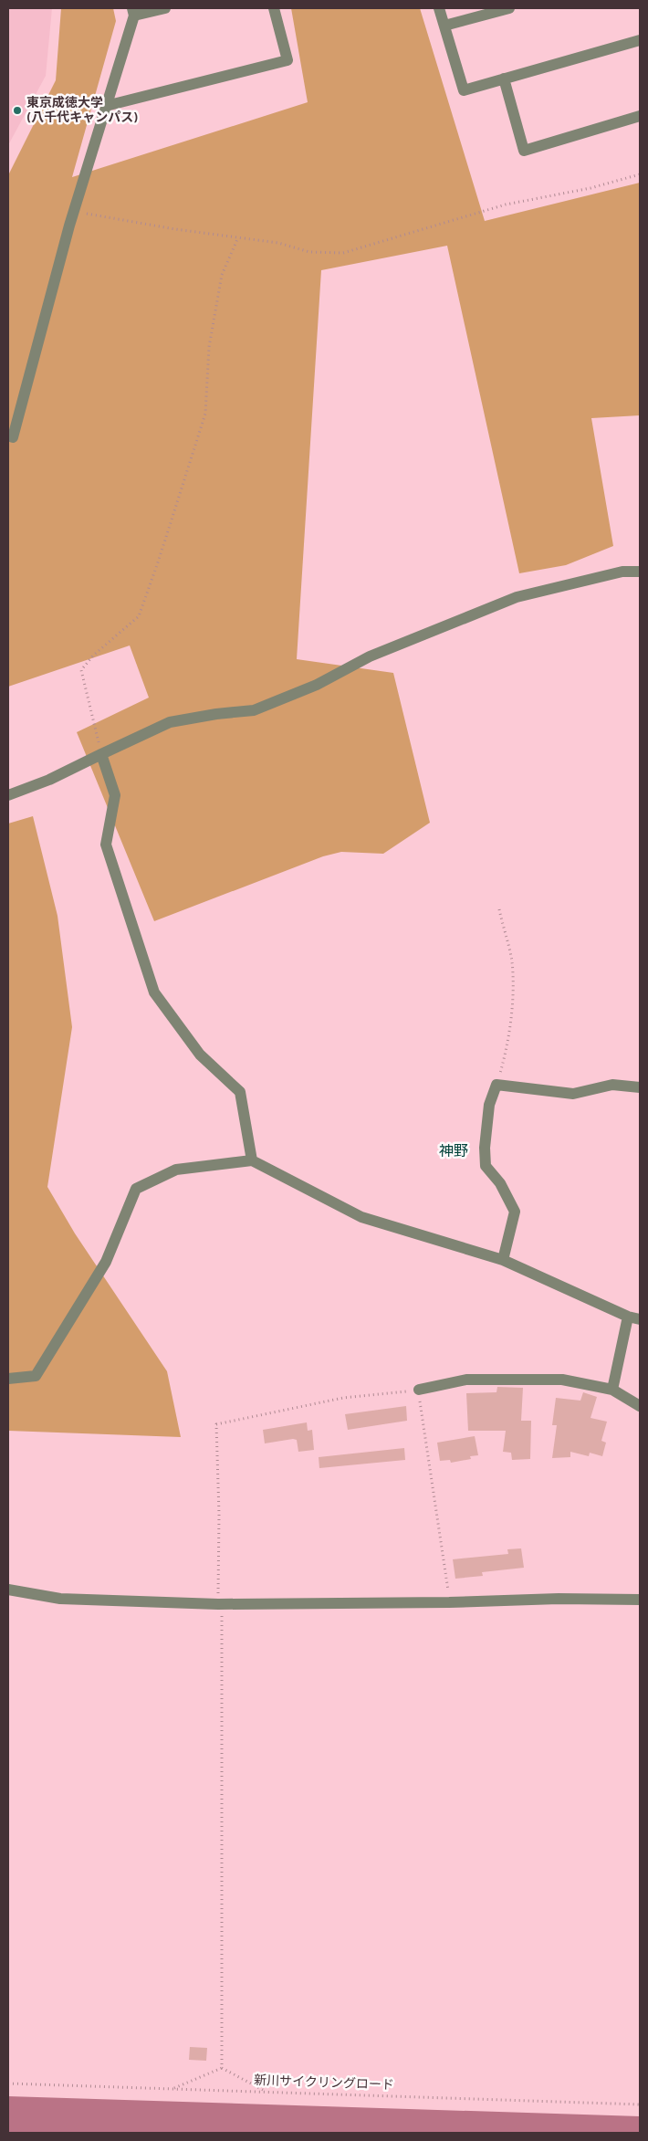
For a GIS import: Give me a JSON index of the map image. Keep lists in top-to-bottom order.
{
  "streets": {
    "path": ["新川サイクリングロード"]
  },
  "districts": ["神野"],
  "places": ["東京成徳大学 (八千代キャンパス)"]
}
